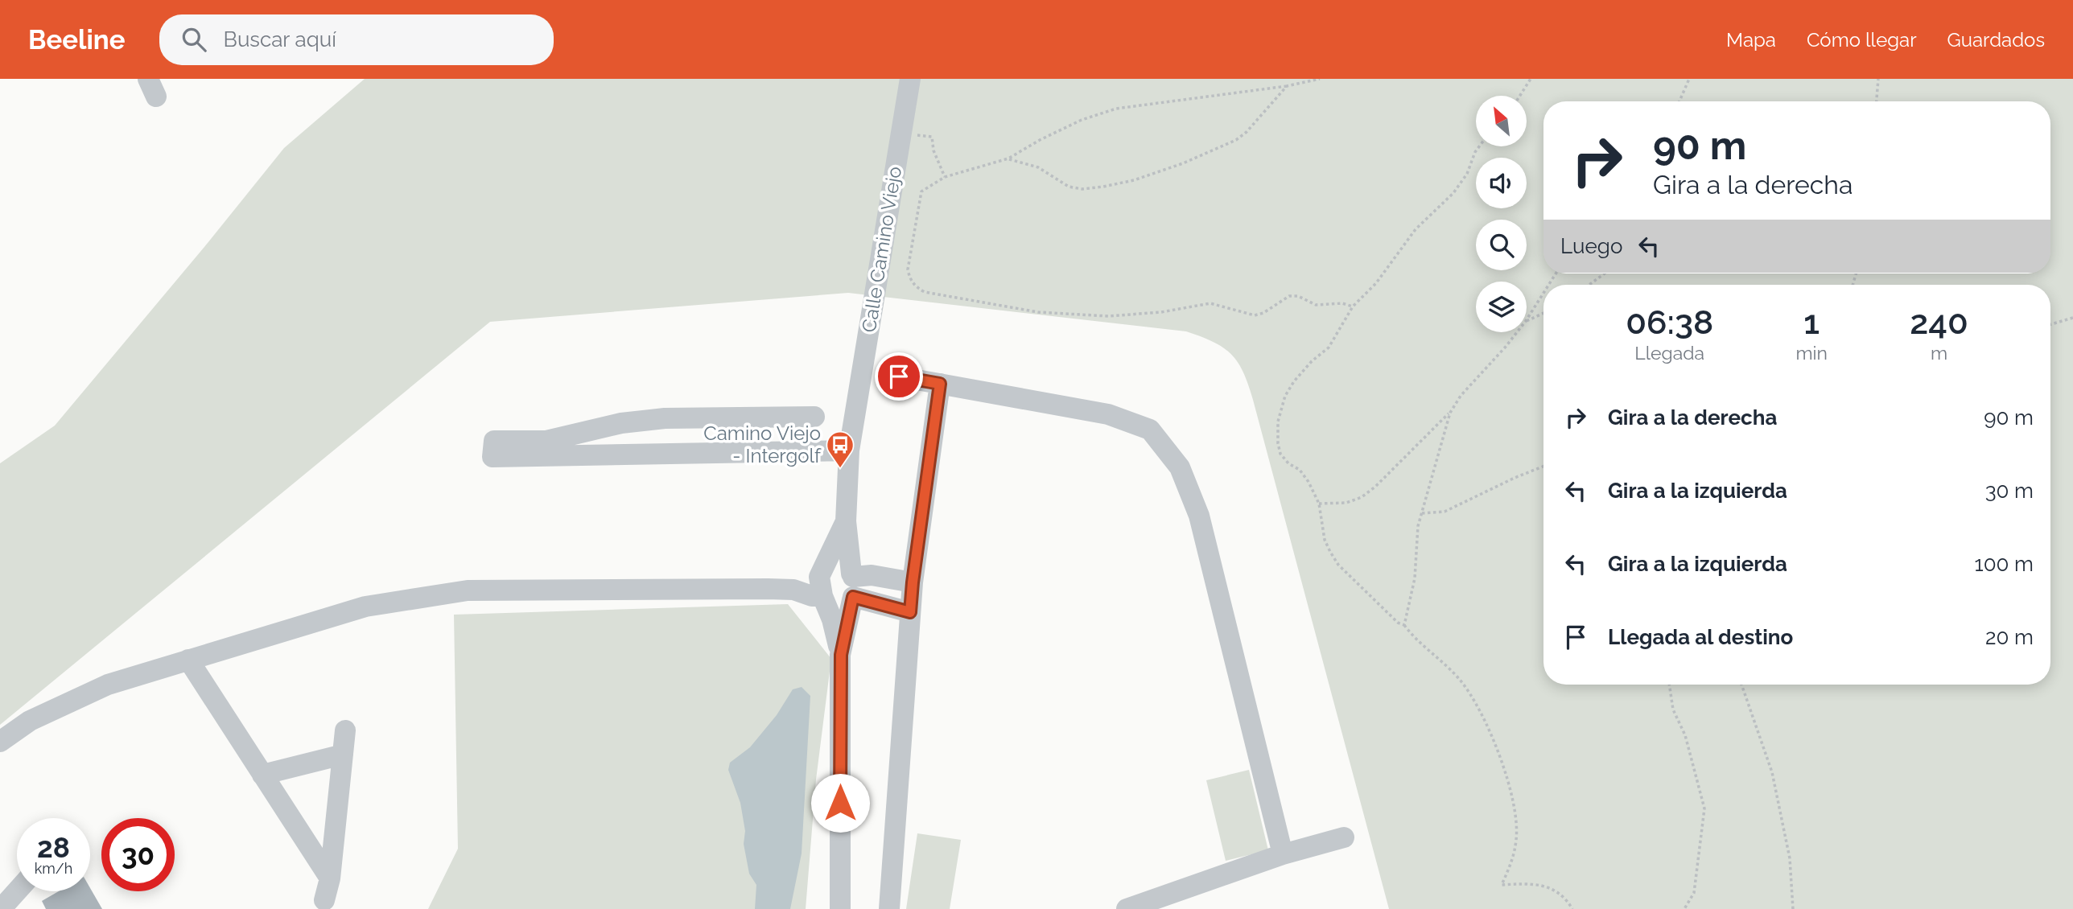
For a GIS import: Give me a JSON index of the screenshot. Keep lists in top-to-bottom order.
{
  "streets": {
    "street": ["Calle Camino Viejo"]
  },
  "places": {
    "bus stop": ["Camino Viejo - Intergolf"]
  },
  "north": "top left",
  "page": {
    "header": "Beeline",
    "search": "Buscar aquí",
    "nav": ["Mapa", "Cómo llegar", "Guardados"],
    "turn": ["90 m", "Gira a la derecha"],
    "then": "Luego",
    "eta": [
      "06:38",
      "Llegada",
      "1",
      "min",
      "240",
      "m"
    ],
    "list": [
      {
        "name": "Gira a la derecha",
        "value": "90 m"
      },
      {
        "name": "Gira a la izquierda",
        "value": "30 m"
      },
      {
        "name": "Gira a la izquierda",
        "value": "100 m"
      },
      {
        "name": "Llegada al destino",
        "value": "20 m"
      }
    ],
    "speed": "28 km/h",
    "limit": "30"
  }
}
